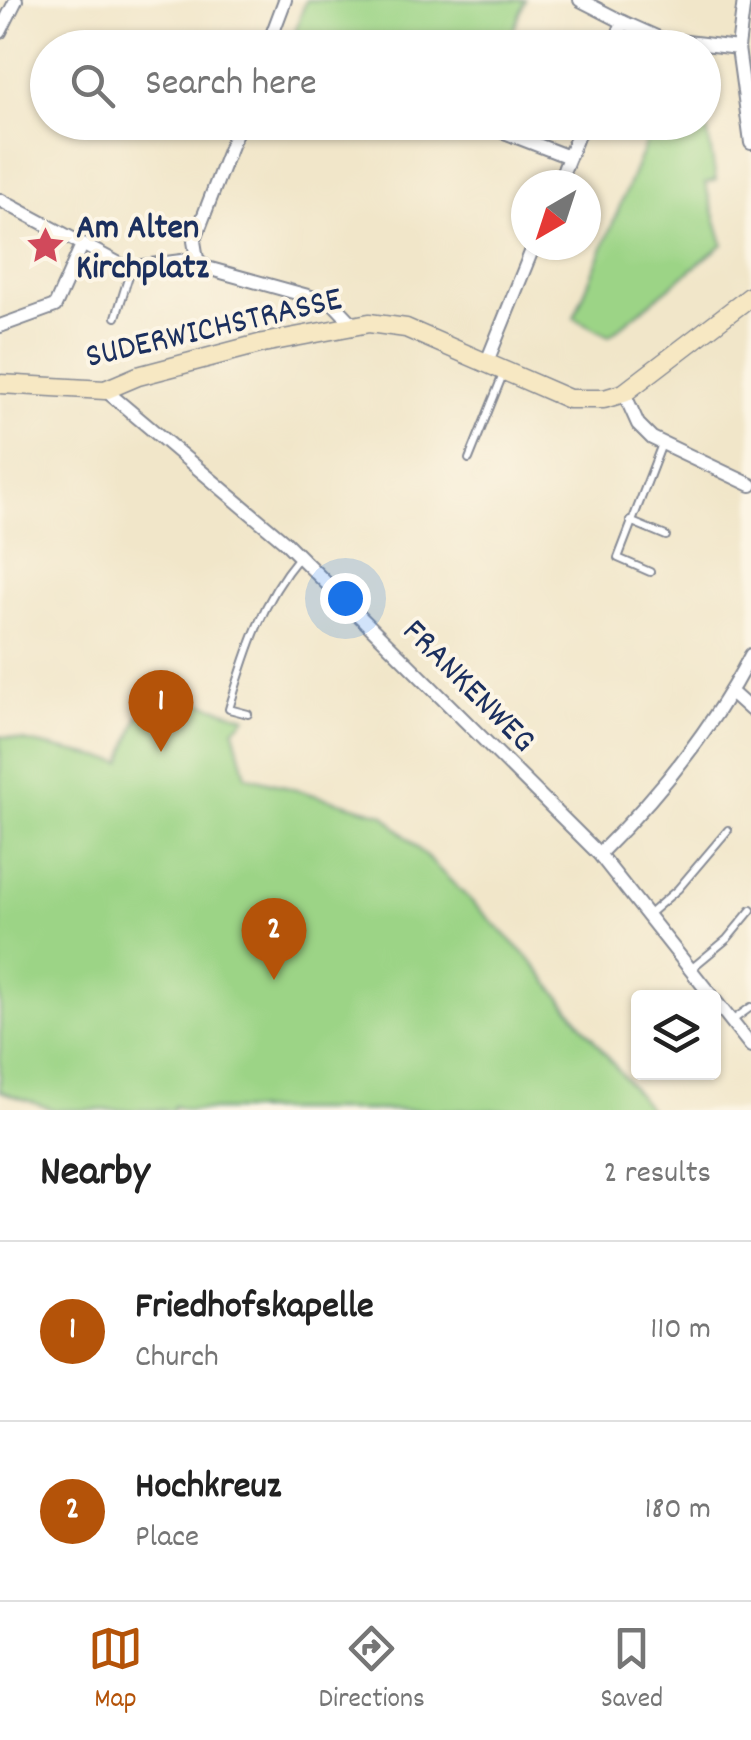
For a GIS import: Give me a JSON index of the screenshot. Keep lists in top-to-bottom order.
{
  "streets": {
    "main road": ["SUDERWICHSTRASSE"],
    "street": ["FRANKENWEG"]
  },
  "crossings": [
    ["SUDERWICHSTRASSE", "FRANKENWEG"]
  ],
  "places": {
    "place": ["Am Alten Kirchplatz"]
  },
  "north": "bottom left",
  "page": {
    "search": "Search here",
    "pins": ["1", "2"],
    "heading": ["Nearby", "2 results"],
    "list": [
      {
        "mark": "1",
        "name": "Friedhofskapelle",
        "note": "Church",
        "value": "110 m"
      },
      {
        "mark": "2",
        "name": "Hochkreuz",
        "note": "Place",
        "value": "180 m"
      }
    ],
    "nav": ["Map", "Directions", "Saved"]
  }
}
